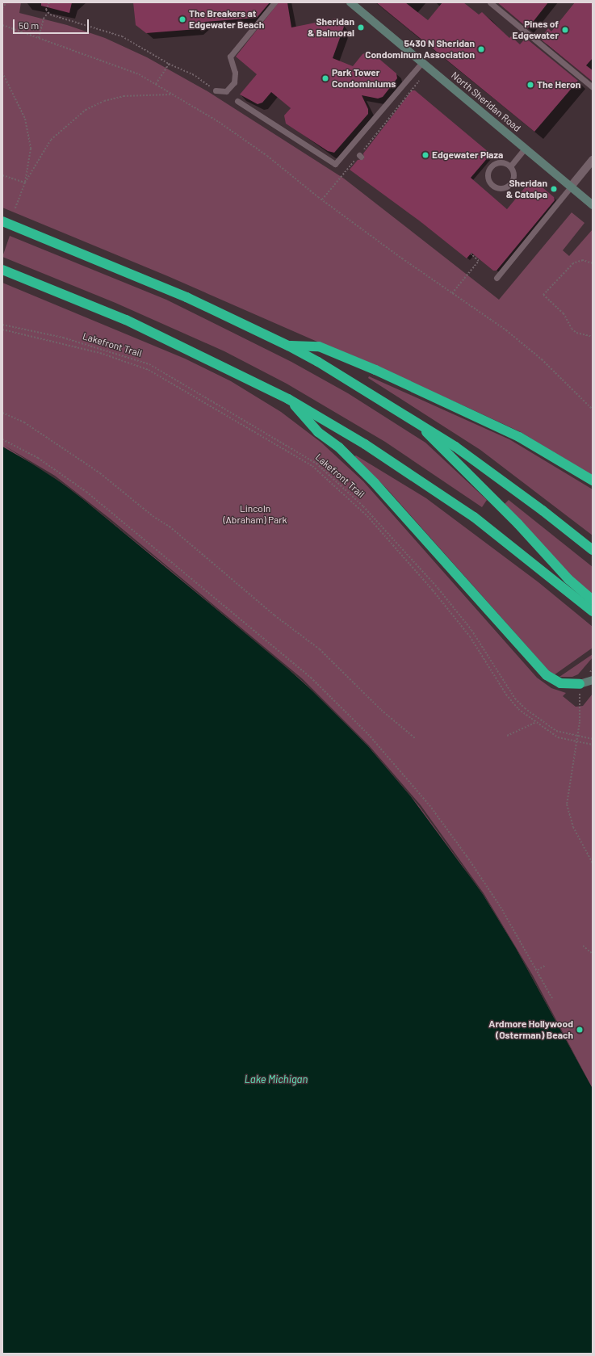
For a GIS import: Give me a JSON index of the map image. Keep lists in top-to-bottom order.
{
  "streets": {
    "main road": ["North Sheridan Road"],
    "path": ["Lakefront Trail"]
  },
  "water": ["Lake Michigan"],
  "parks": ["Lincoln (Abraham) Park"],
  "places": [
    "The Breakers at Edgewater Beach",
    "Sheridan & Balmoral",
    "Pines of Edgewater",
    "5430 N Sheridan Condominum Association",
    "Park Tower Condominiums",
    "The Heron",
    "Edgewater Plaza",
    "Sheridan & Catalpa",
    "Ardmore Hollywood (Osterman) Beach"
  ],
  "scale_bar": "50 m"
}
